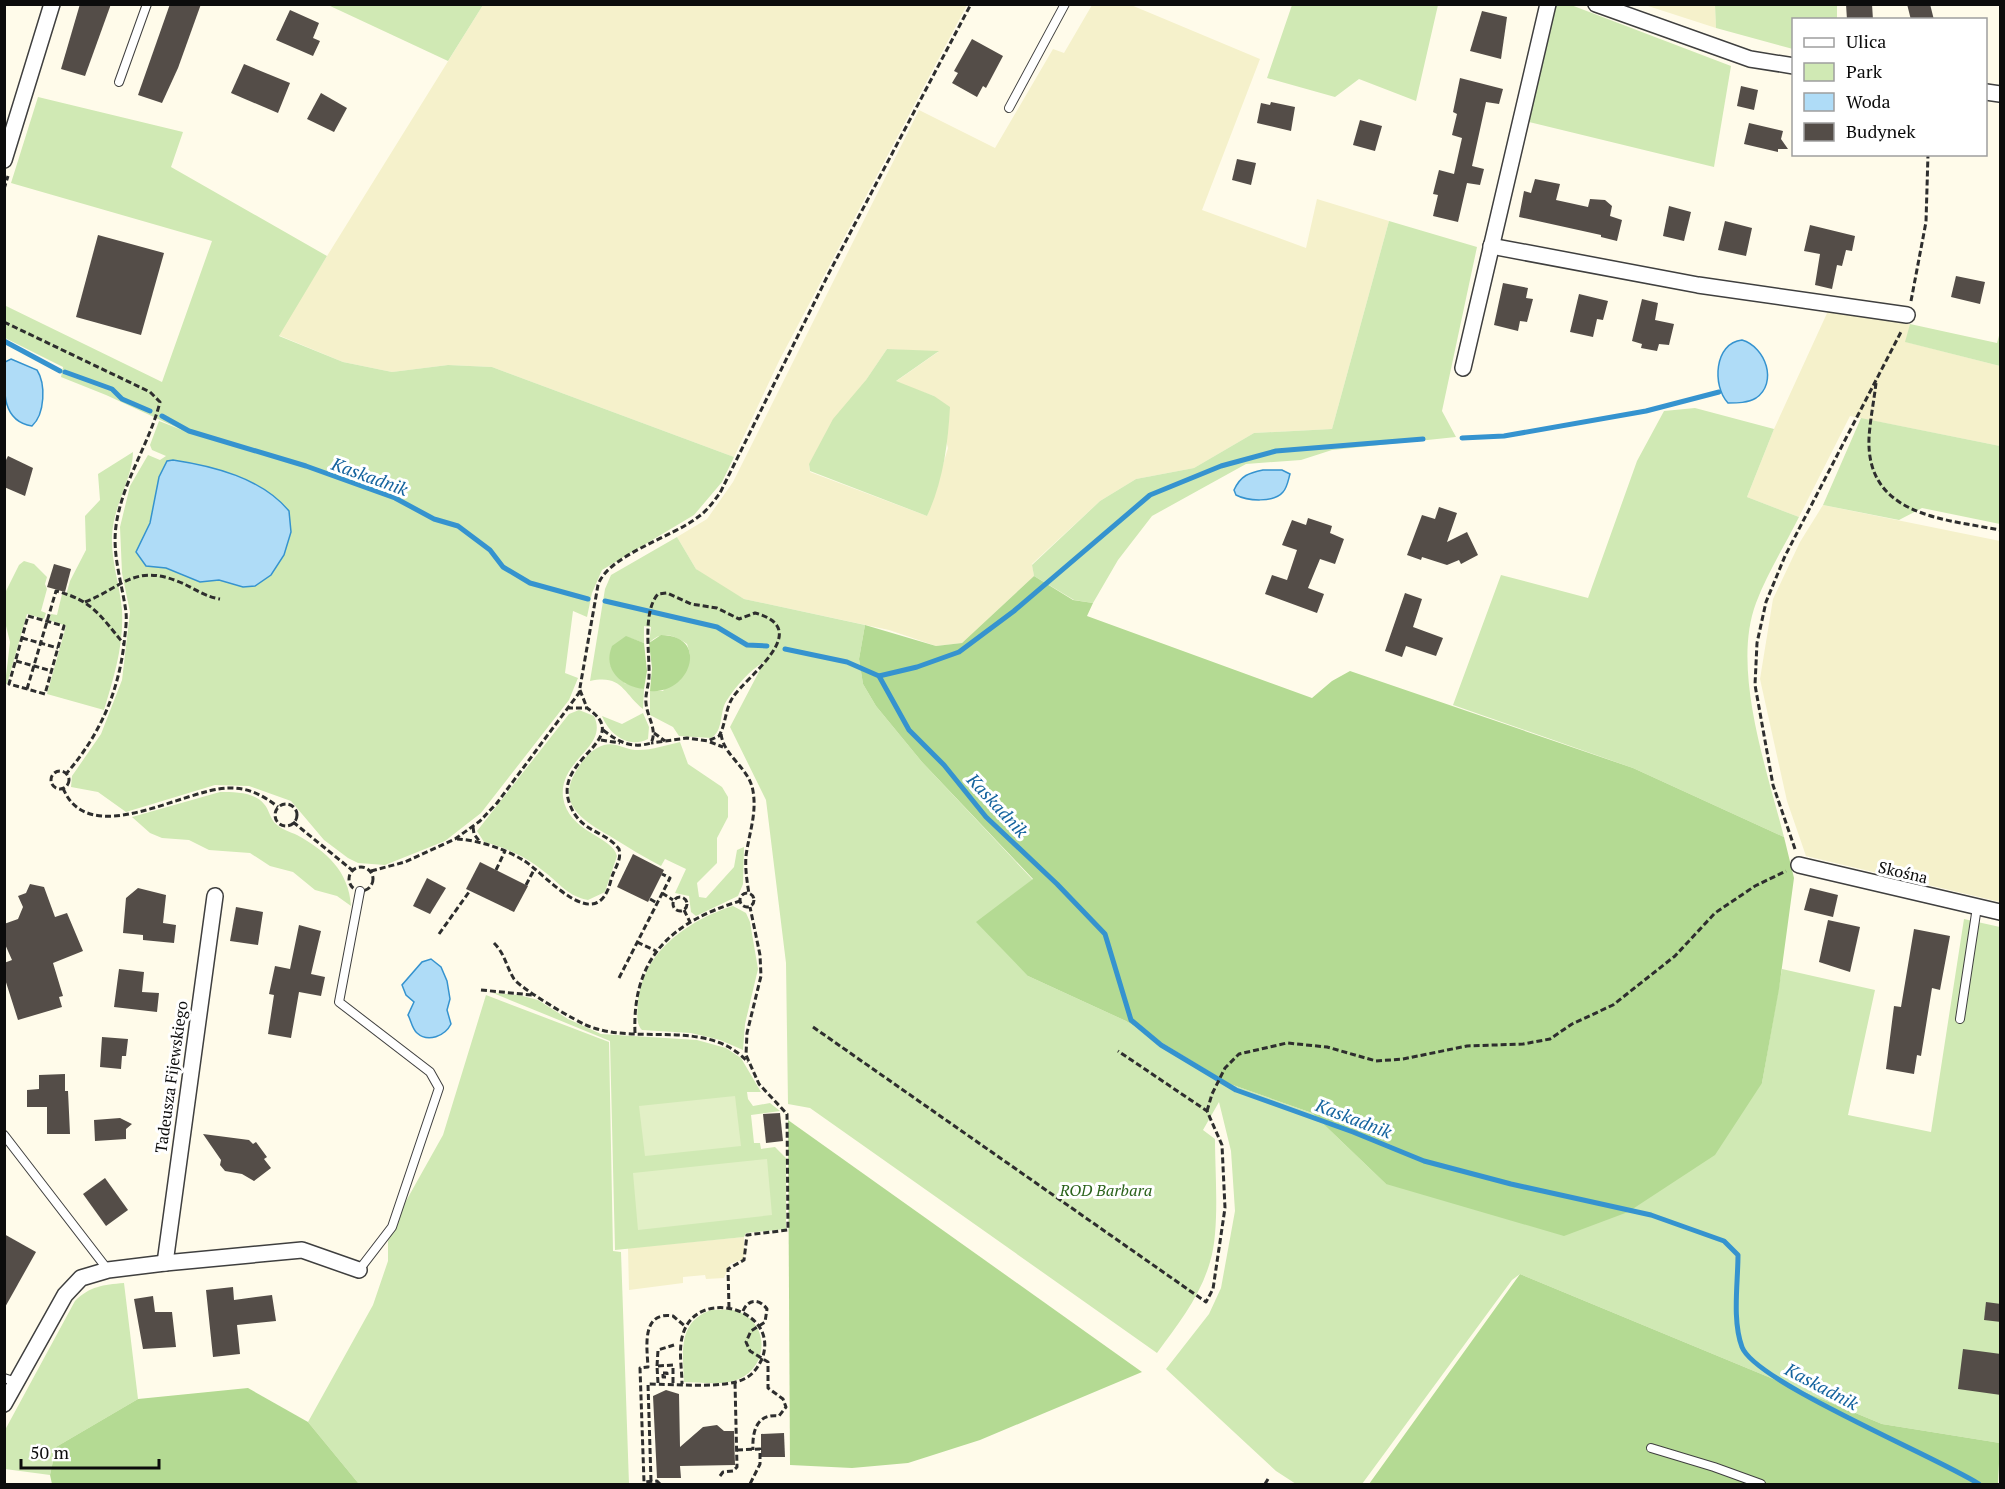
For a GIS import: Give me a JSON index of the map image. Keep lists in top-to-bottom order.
{
  "streets": {
    "street": ["Skośna", "Tadeusza Fijewskiego"]
  },
  "water": ["Kaskadnik"],
  "parks": ["ROD Barbara"],
  "legend": [
    "Ulica",
    "Park",
    "Woda",
    "Budynek"
  ],
  "scale_bar": "50 m"
}
